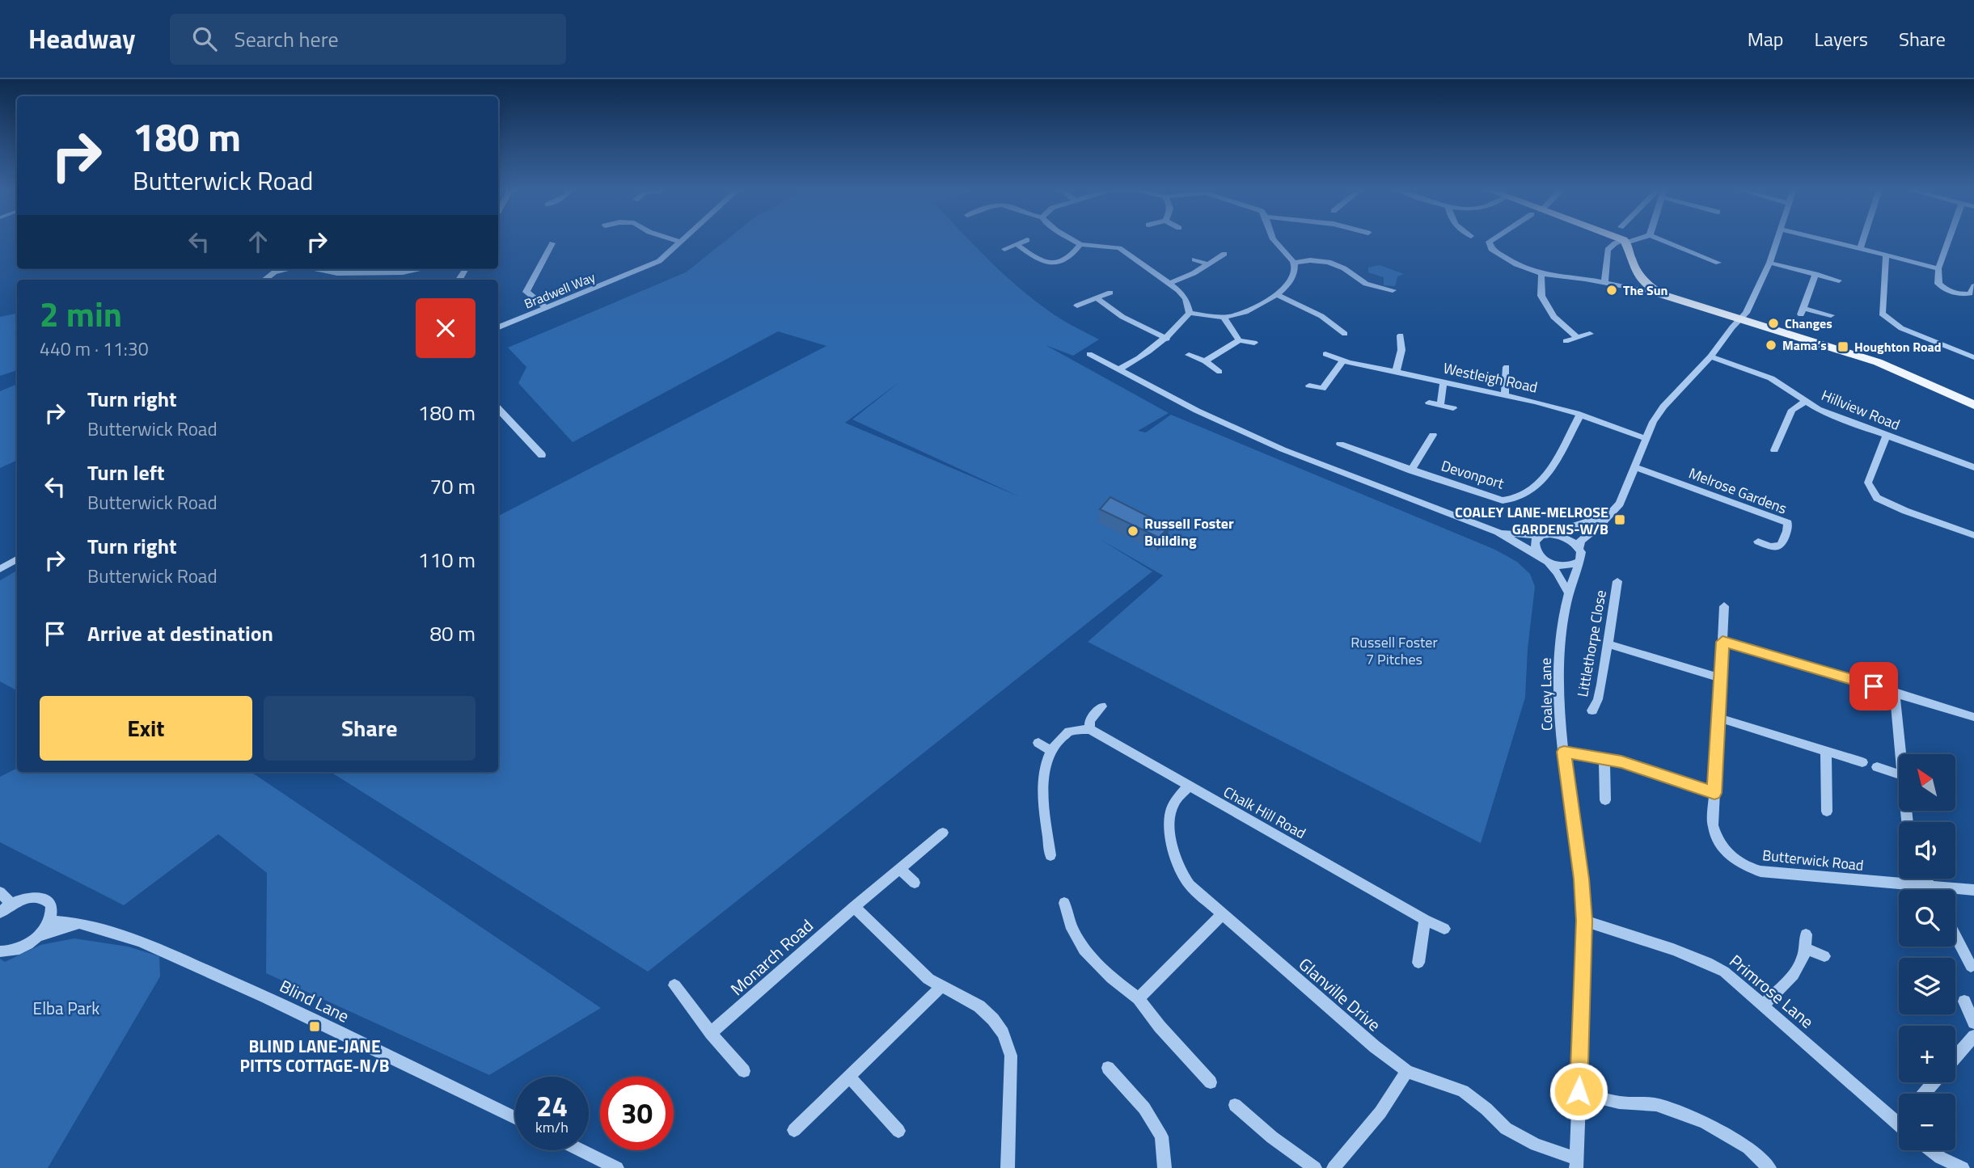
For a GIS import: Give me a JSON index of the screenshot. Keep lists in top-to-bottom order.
{
  "streets": {
    "street": [
      "Bradwell Way",
      "Westleigh Road",
      "Hillview Road",
      "Devonport",
      "Melrose Gardens",
      "Littlethorpe Close",
      "Coaley Lane",
      "Chalk Hill Road",
      "Butterwick Road",
      "Monarch Road",
      "Primrose Lane",
      "Glanville Drive",
      "Blind Lane"
    ]
  },
  "crossings": [
    ["Westleigh Road", "Devonport"],
    ["Coaley Lane", "Primrose Lane"],
    ["Coaley Lane", "Glanville Drive"],
    ["Chalk Hill Road", "Glanville Drive"]
  ],
  "parks": ["Russell Foster 7 Pitches", "Elba Park"],
  "places": {
    "other": [
      "The Sun",
      "Changes",
      "Mama’s",
      "Russell Foster Building"
    ],
    "transit": ["Houghton Road", "COALEY LANE-MELROSE GARDENS-W/B", "BLIND LANE-JANE PITTS COTTAGE-N/B"]
  },
  "north": "top left",
  "page": {
    "header": "Headway",
    "search": "Search here",
    "nav": ["Map", "Layers", "Share"],
    "turn": ["180 m", "Butterwick Road"],
    "heading": ["2 min", "440 m · 11:30"],
    "list": [
      {
        "name": "Turn right",
        "note": "Butterwick Road",
        "value": "180 m"
      },
      {
        "name": "Turn left",
        "note": "Butterwick Road",
        "value": "70 m"
      },
      {
        "name": "Turn right",
        "note": "Butterwick Road",
        "value": "110 m"
      },
      {
        "name": "Arrive at destination",
        "value": "80 m"
      }
    ],
    "buttons": ["Exit", "Share"],
    "map_buttons": ["+", "−"],
    "speed": "24 km/h",
    "limit": "30"
  }
}
